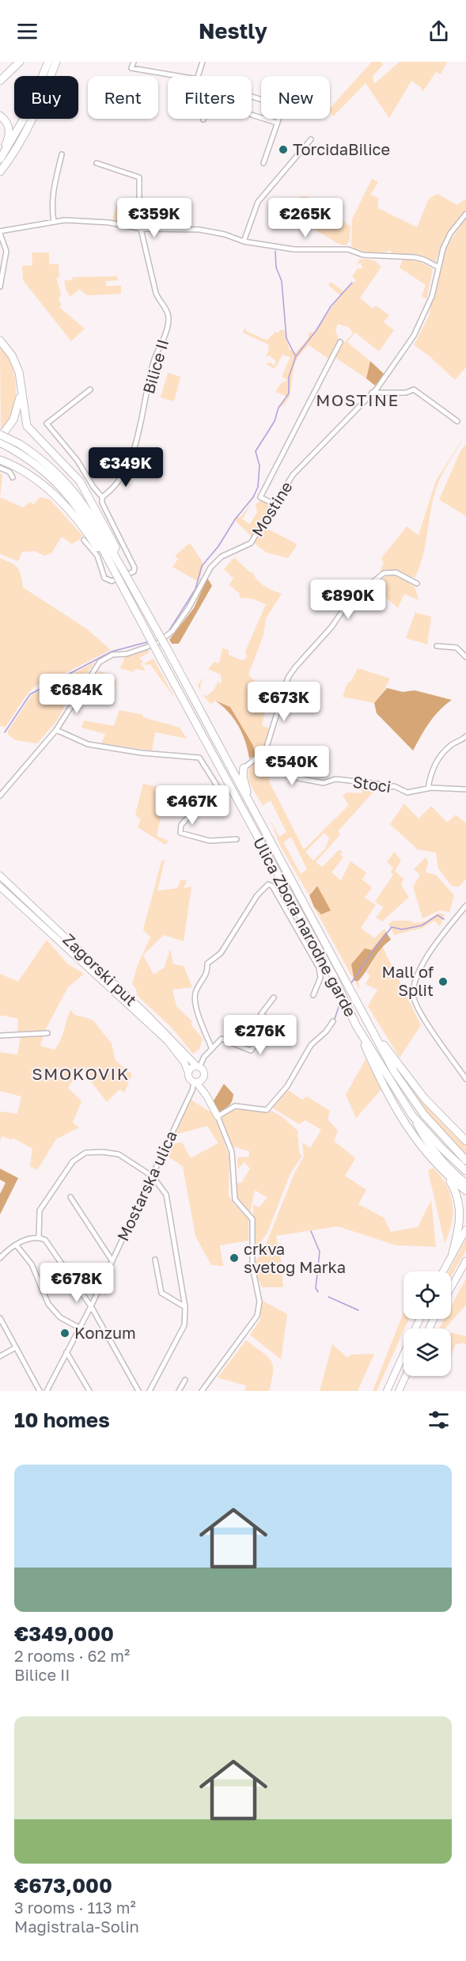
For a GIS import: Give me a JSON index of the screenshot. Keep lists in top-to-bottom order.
{
  "streets": {
    "highway": ["Ulica Zbora narodne garde"],
    "main road": ["Zagorski put"],
    "street": [
      "Bilice II",
      "Mostine",
      "Stoci",
      "Mostarska ulica"
    ]
  },
  "crossings": [
    ["Zagorski put", "Mostarska ulica"]
  ],
  "districts": ["MOSTINE", "SMOKOVIK"],
  "places": [
    "TorcidaBilice",
    "Mall of Split",
    "crkva svetog Marka",
    "Konzum"
  ],
  "page": {
    "header": "Nestly",
    "chip": [
      "Buy",
      "Rent",
      "Filters",
      "New"
    ],
    "price": [
      "€359K",
      "€265K",
      "€349K",
      "€890K",
      "€684K",
      "€673K",
      "€540K",
      "€467K",
      "€276K",
      "€678K"
    ],
    "heading": "10 homes",
    "list": [
      {
        "name": "€349,000",
        "note": "2 rooms · 62 m² · Bilice II"
      },
      {
        "name": "€673,000",
        "note": "3 rooms · 113 m² · Magistrala-Solin"
      }
    ]
  }
}
